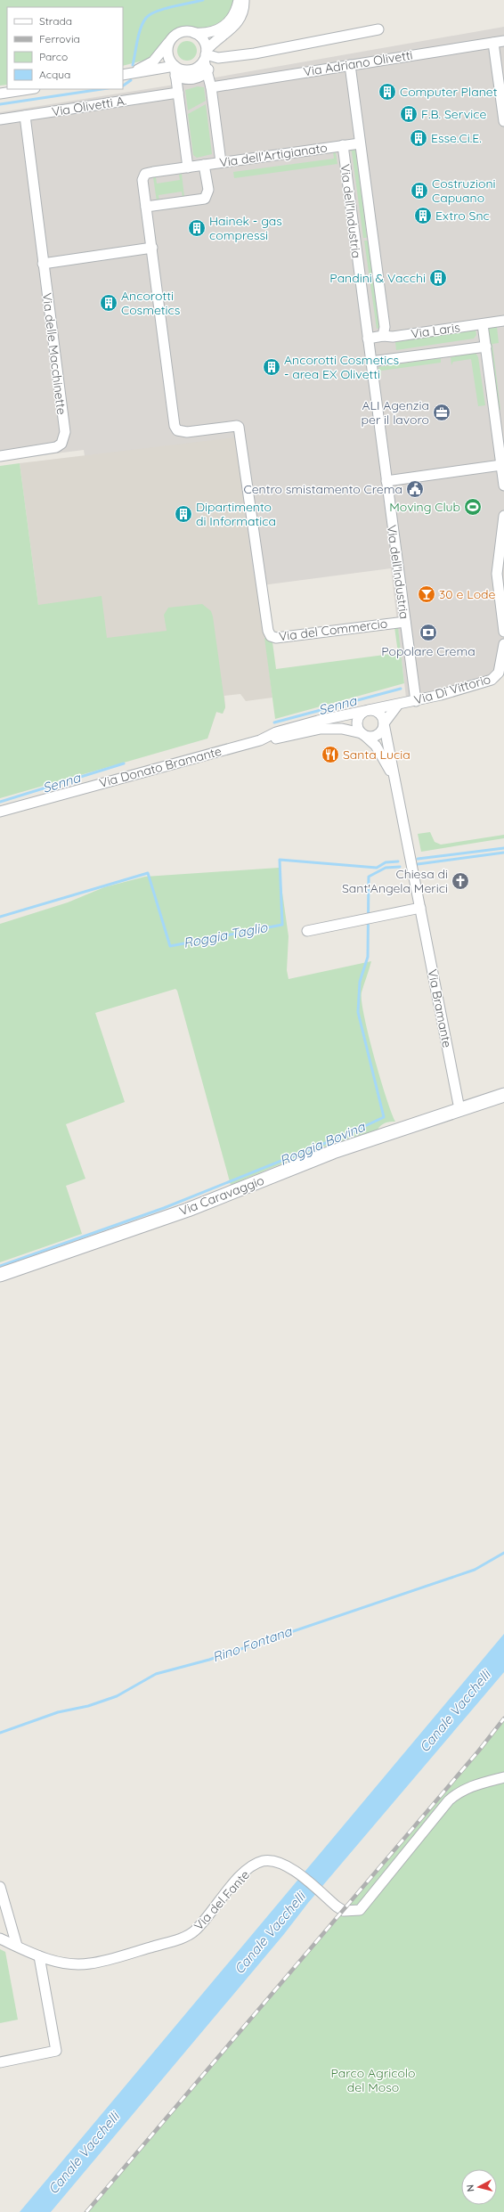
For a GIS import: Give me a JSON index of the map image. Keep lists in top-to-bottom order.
{
  "streets": {
    "street": [
      "Via Adriano Olivetti",
      "Via Olivetti A.",
      "Via dell'Artigianato",
      "Via dell'Industria",
      "Via Laris",
      "Via delle Macchinette",
      "Via del Commercio",
      "Via Di Vittorio",
      "Via Donato Bramante",
      "Via Bramante",
      "Via Caravaggio",
      "Via del Fante"
    ]
  },
  "crossings": [
    ["Via Adriano Olivetti", "Via dell'Industria"],
    ["Via Olivetti A.", "Via delle Macchinette"],
    ["Via dell'Artigianato", "Via dell'Industria"],
    ["Via dell'Artigianato", "Via del Commercio"],
    ["Via dell'Industria", "Via Laris"],
    ["Via dell'Industria", "Via del Commercio"],
    ["Via dell'Industria", "Via Di Vittorio"],
    ["Via Di Vittorio", "Via Donato Bramante"],
    ["Via Di Vittorio", "Via Bramante"],
    ["Via Donato Bramante", "Via Bramante"],
    ["Via Bramante", "Via Caravaggio"]
  ],
  "water": [
    "Senna",
    "Roggia Taglio",
    "Roggia Bovina",
    "Rino Fontana",
    "Canale Vacchelli"
  ],
  "parks": ["Parco Agricolo del Moso"],
  "places": {
    "building": [
      "Computer Planet",
      "F.B. Service",
      "Esse.Ci.E.",
      "Costruzioni Capuano",
      "Extro Snc",
      "Hainek - gas compressi",
      "Pandini & Vacchi",
      "Ancorotti Cosmetics",
      "Ancorotti Cosmetics - area EX Olivetti",
      "Dipartimento di Informatica"
    ],
    "office": ["ALI Agenzia per il lavoro"],
    "public building": ["Centro smistamento Crema"],
    "sports": ["Moving Club"],
    "bar": ["30 e Lode"],
    "bank": ["Popolare Crema"],
    "restaurant": ["Santa Lucia"],
    "church": ["Chiesa di Sant'Angela Merici"]
  },
  "legend": [
    "Strada",
    "Ferrovia",
    "Parco",
    "Acqua"
  ],
  "north": "left"
}
